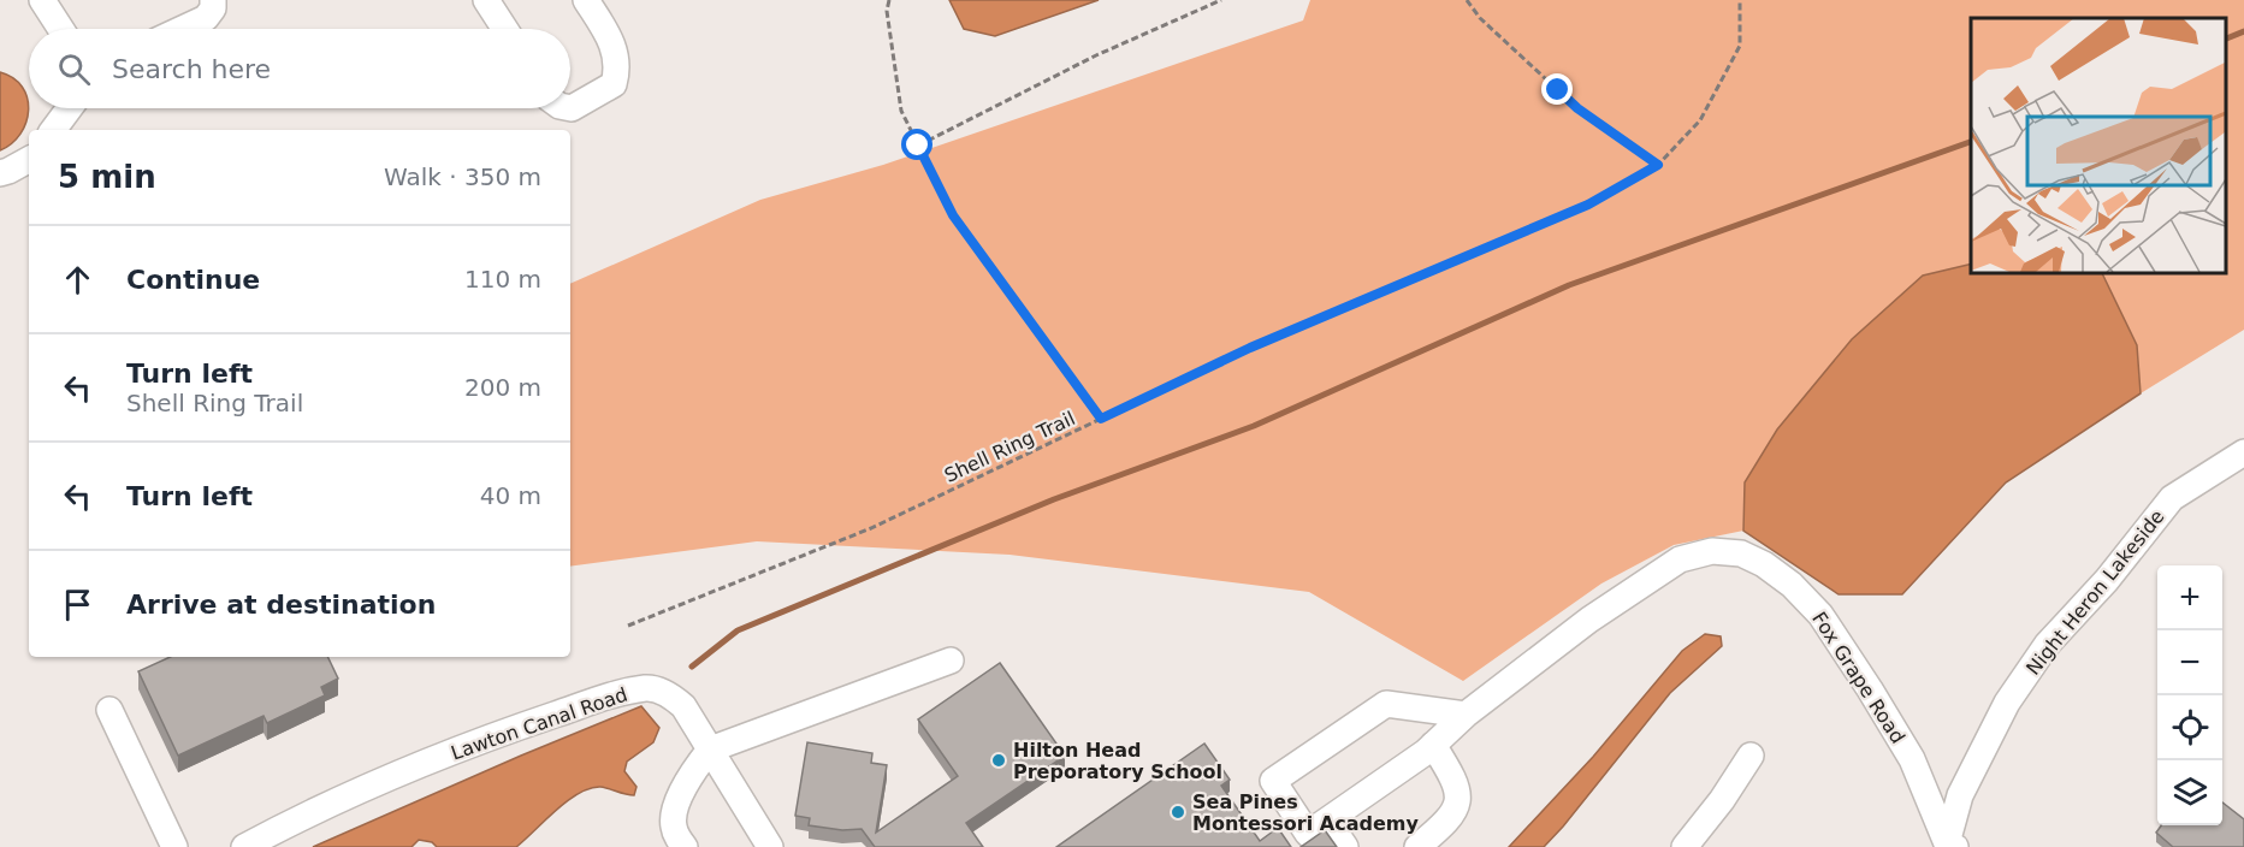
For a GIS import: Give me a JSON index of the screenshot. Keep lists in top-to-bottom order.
{
  "streets": {
    "street": ["Night Heron Lakeside", "Fox Grape Road", "Lawton Canal Road"],
    "path": ["Shell Ring Trail"]
  },
  "crossings": [
    ["Night Heron Lakeside", "Fox Grape Road"]
  ],
  "places": ["Hilton Head Preporatory School", "Sea Pines Montessori Academy"],
  "page": {
    "search": "Search here",
    "heading": ["5 min", "Walk · 350 m"],
    "list": [
      ["Continue", "110 m"],
      ["Turn left", "Shell Ring Trail", "200 m"],
      ["Turn left", "40 m"],
      "Arrive at destination"
    ],
    "map_buttons": ["+", "−"]
  }
}
